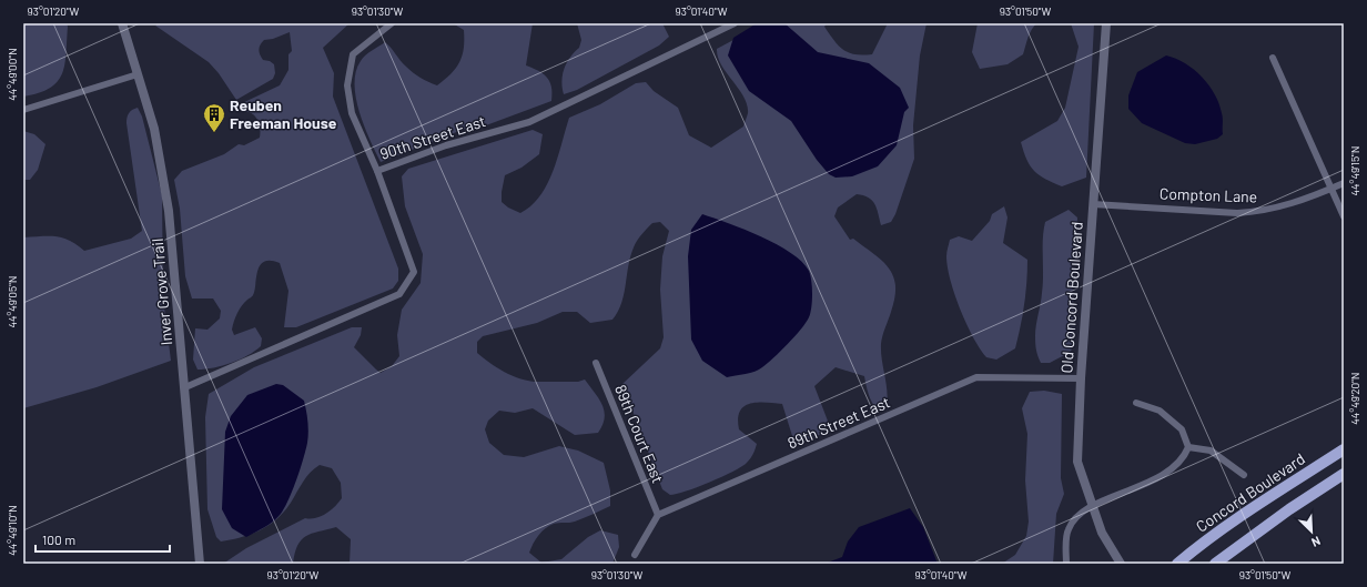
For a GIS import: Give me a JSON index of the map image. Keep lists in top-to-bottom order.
{
  "streets": {
    "main road": ["Concord Boulevard"],
    "street": [
      "90th Street East",
      "Compton Lane",
      "Inver Grove Trail",
      "Old Concord Boulevard",
      "89th Street East",
      "89th Court East"
    ]
  },
  "crossings": [
    ["90th Street East", "Inver Grove Trail"],
    ["Compton Lane", "Old Concord Boulevard"],
    ["Old Concord Boulevard", "89th Street East"],
    ["89th Street East", "89th Court East"]
  ],
  "places": {
    "building": ["Reuben Freeman House"]
  },
  "scale_bar": "100 m",
  "north": "bottom right",
  "coordinates": [
    "93°01'20\"W",
    "93°01'30\"W",
    "93°01'40\"W",
    "93°01'50\"W",
    "44°49'00\"N",
    "44°49'15\"N",
    "44°49'05\"N",
    "44°49'20\"N",
    "44°49'10\"N"
  ]
}
